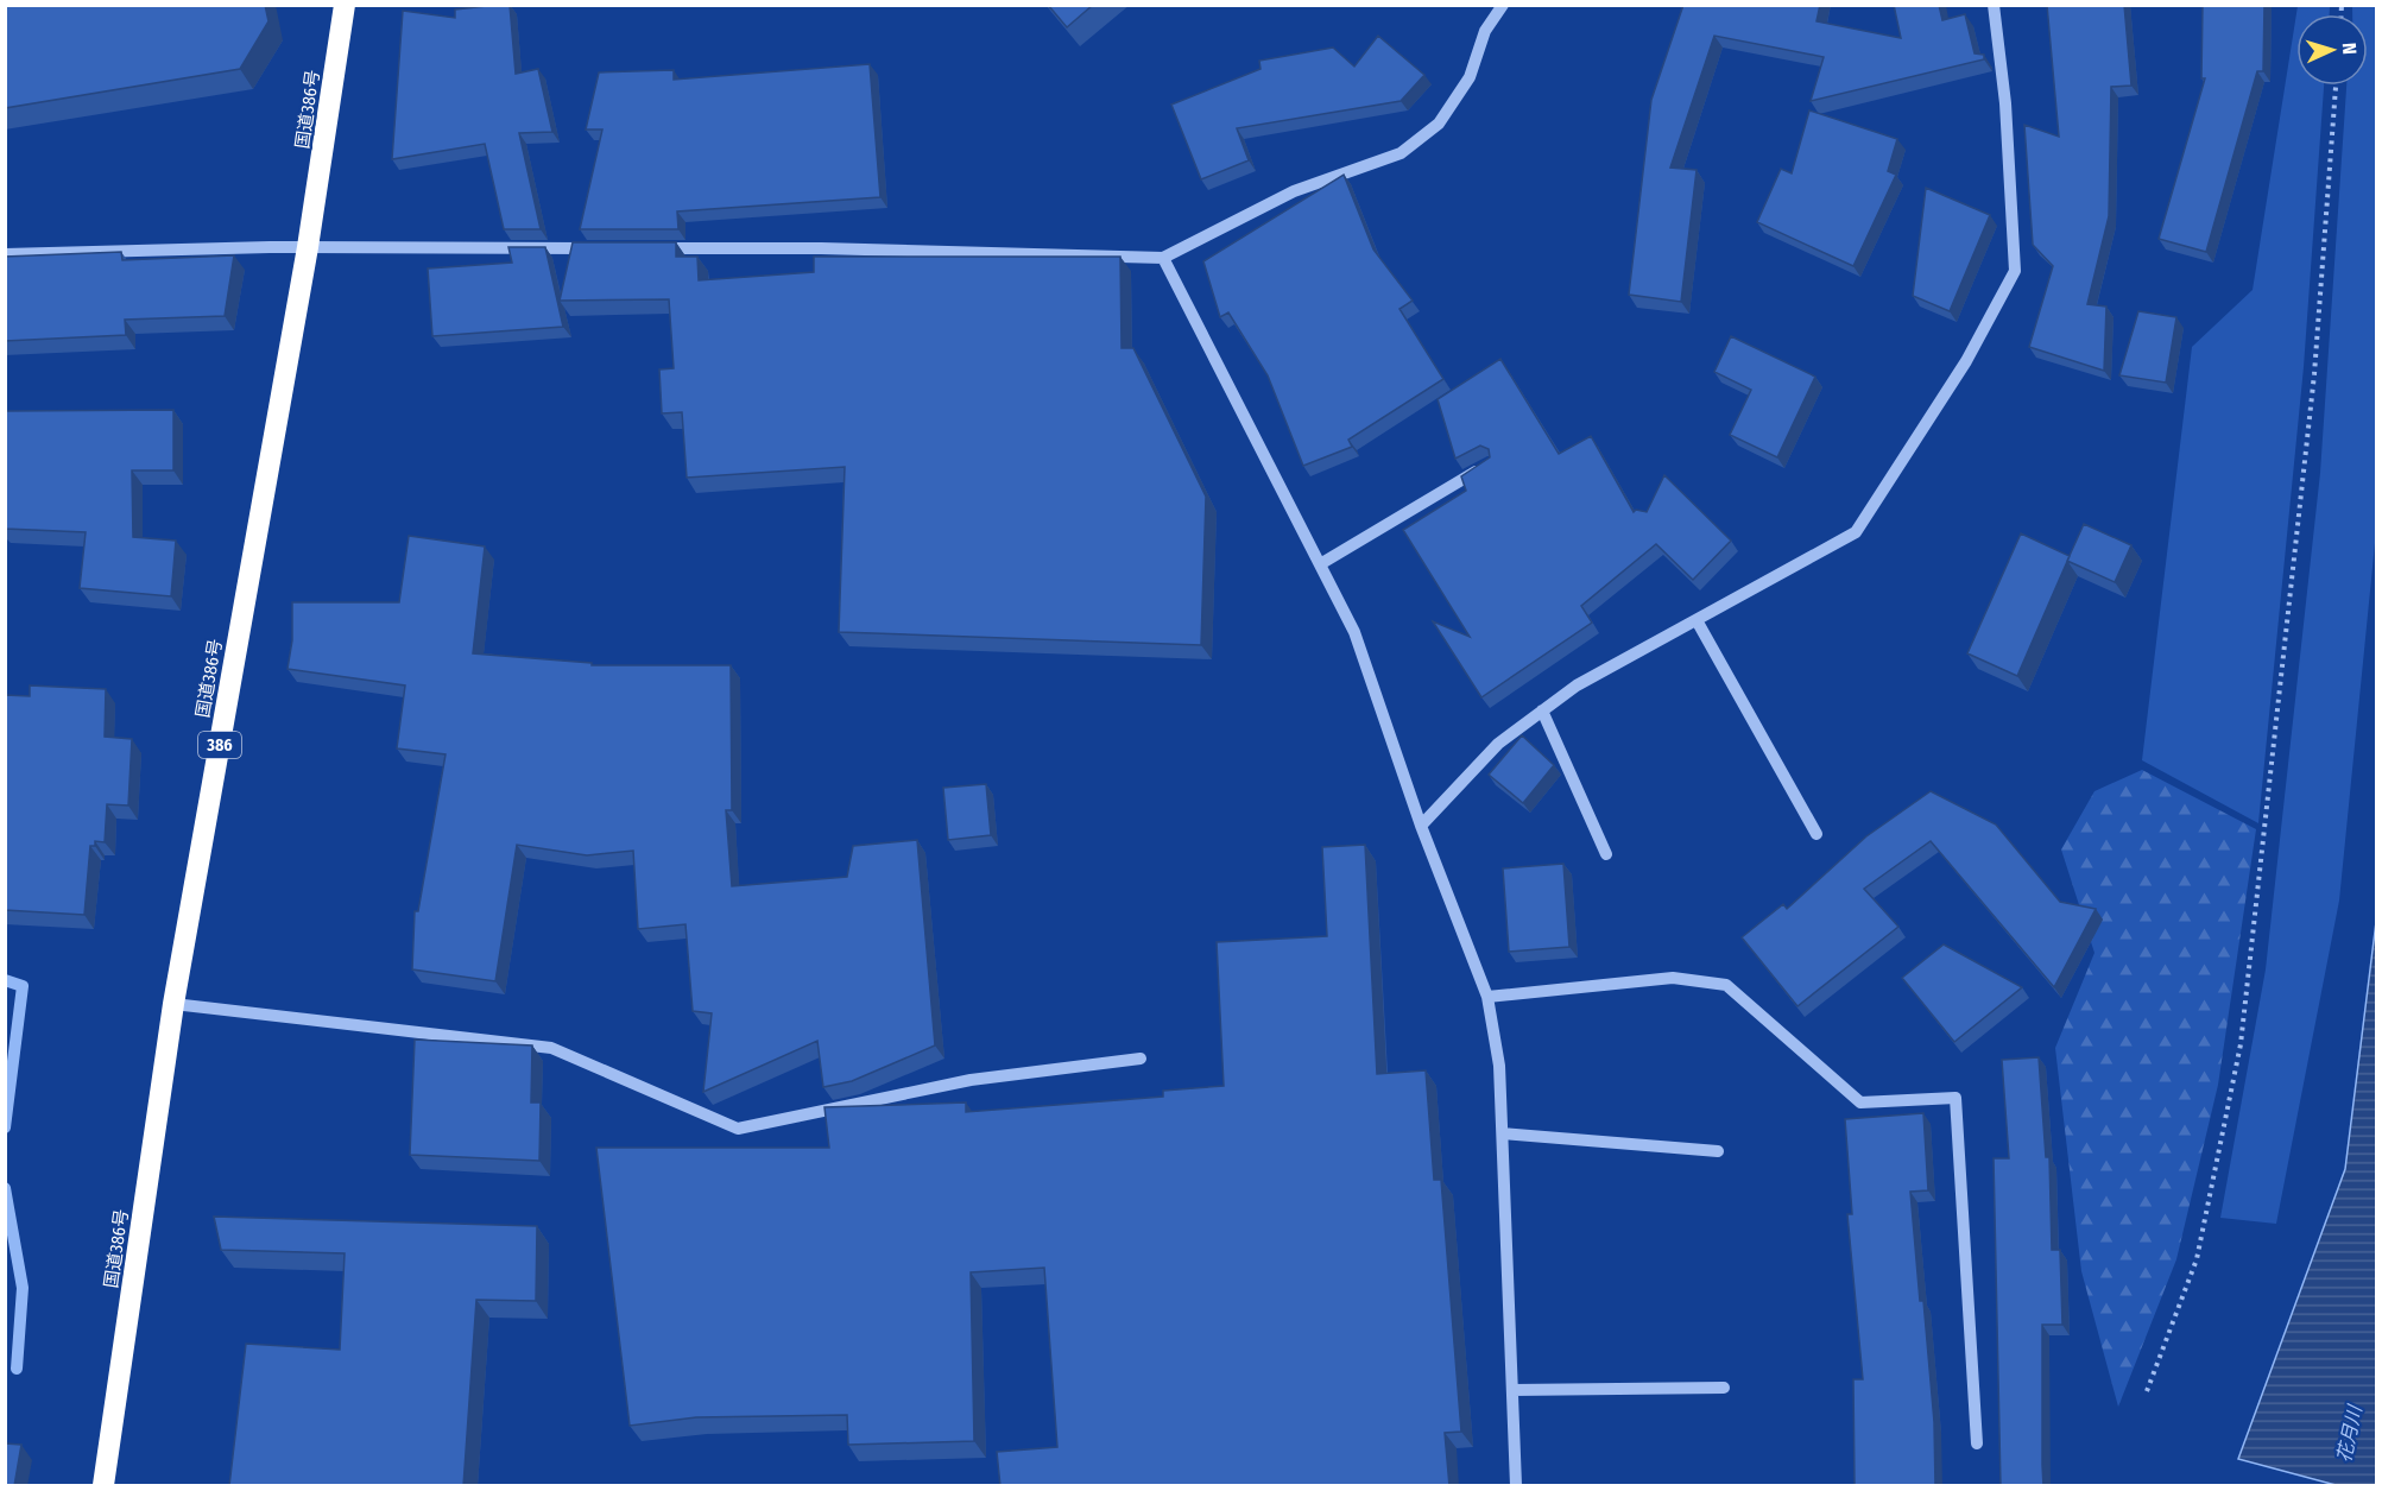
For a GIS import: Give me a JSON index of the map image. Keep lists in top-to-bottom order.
{
  "streets": {
    "highway": ["国道386号", "386"]
  },
  "water": ["花月川"],
  "north": "right"
}
